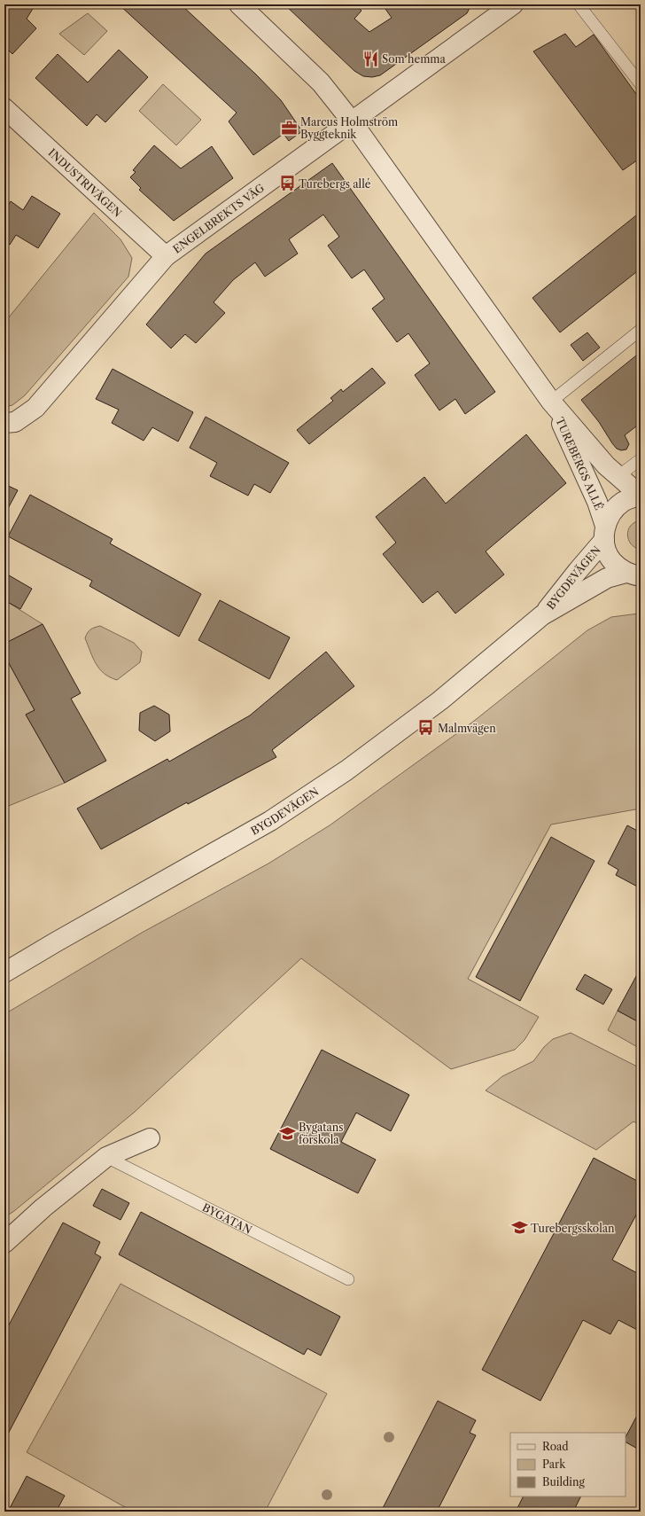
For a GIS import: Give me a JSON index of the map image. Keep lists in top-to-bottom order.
{
  "streets": {
    "street": [
      "INDUSTRIVÄGEN",
      "ENGELBREKTS VÄG",
      "TUREBERGS ALLÉ",
      "BYGDEVÄGEN"
    ],
    "lane": ["BYGATAN"]
  },
  "crossings": [
    ["INDUSTRIVÄGEN", "ENGELBREKTS VÄG"],
    ["ENGELBREKTS VÄG", "TUREBERGS ALLÉ"],
    ["TUREBERGS ALLÉ", "BYGDEVÄGEN"]
  ],
  "places": {
    "restaurant": ["Som hemma"],
    "office": ["Marcus Holmström Byggteknik"],
    "bus stop": ["Turebergs allé", "Malmvägen"],
    "school or university": ["Bygatans förskola", "Turebergsskolan"]
  },
  "legend": ["Road", "Park", "Building"]
}
